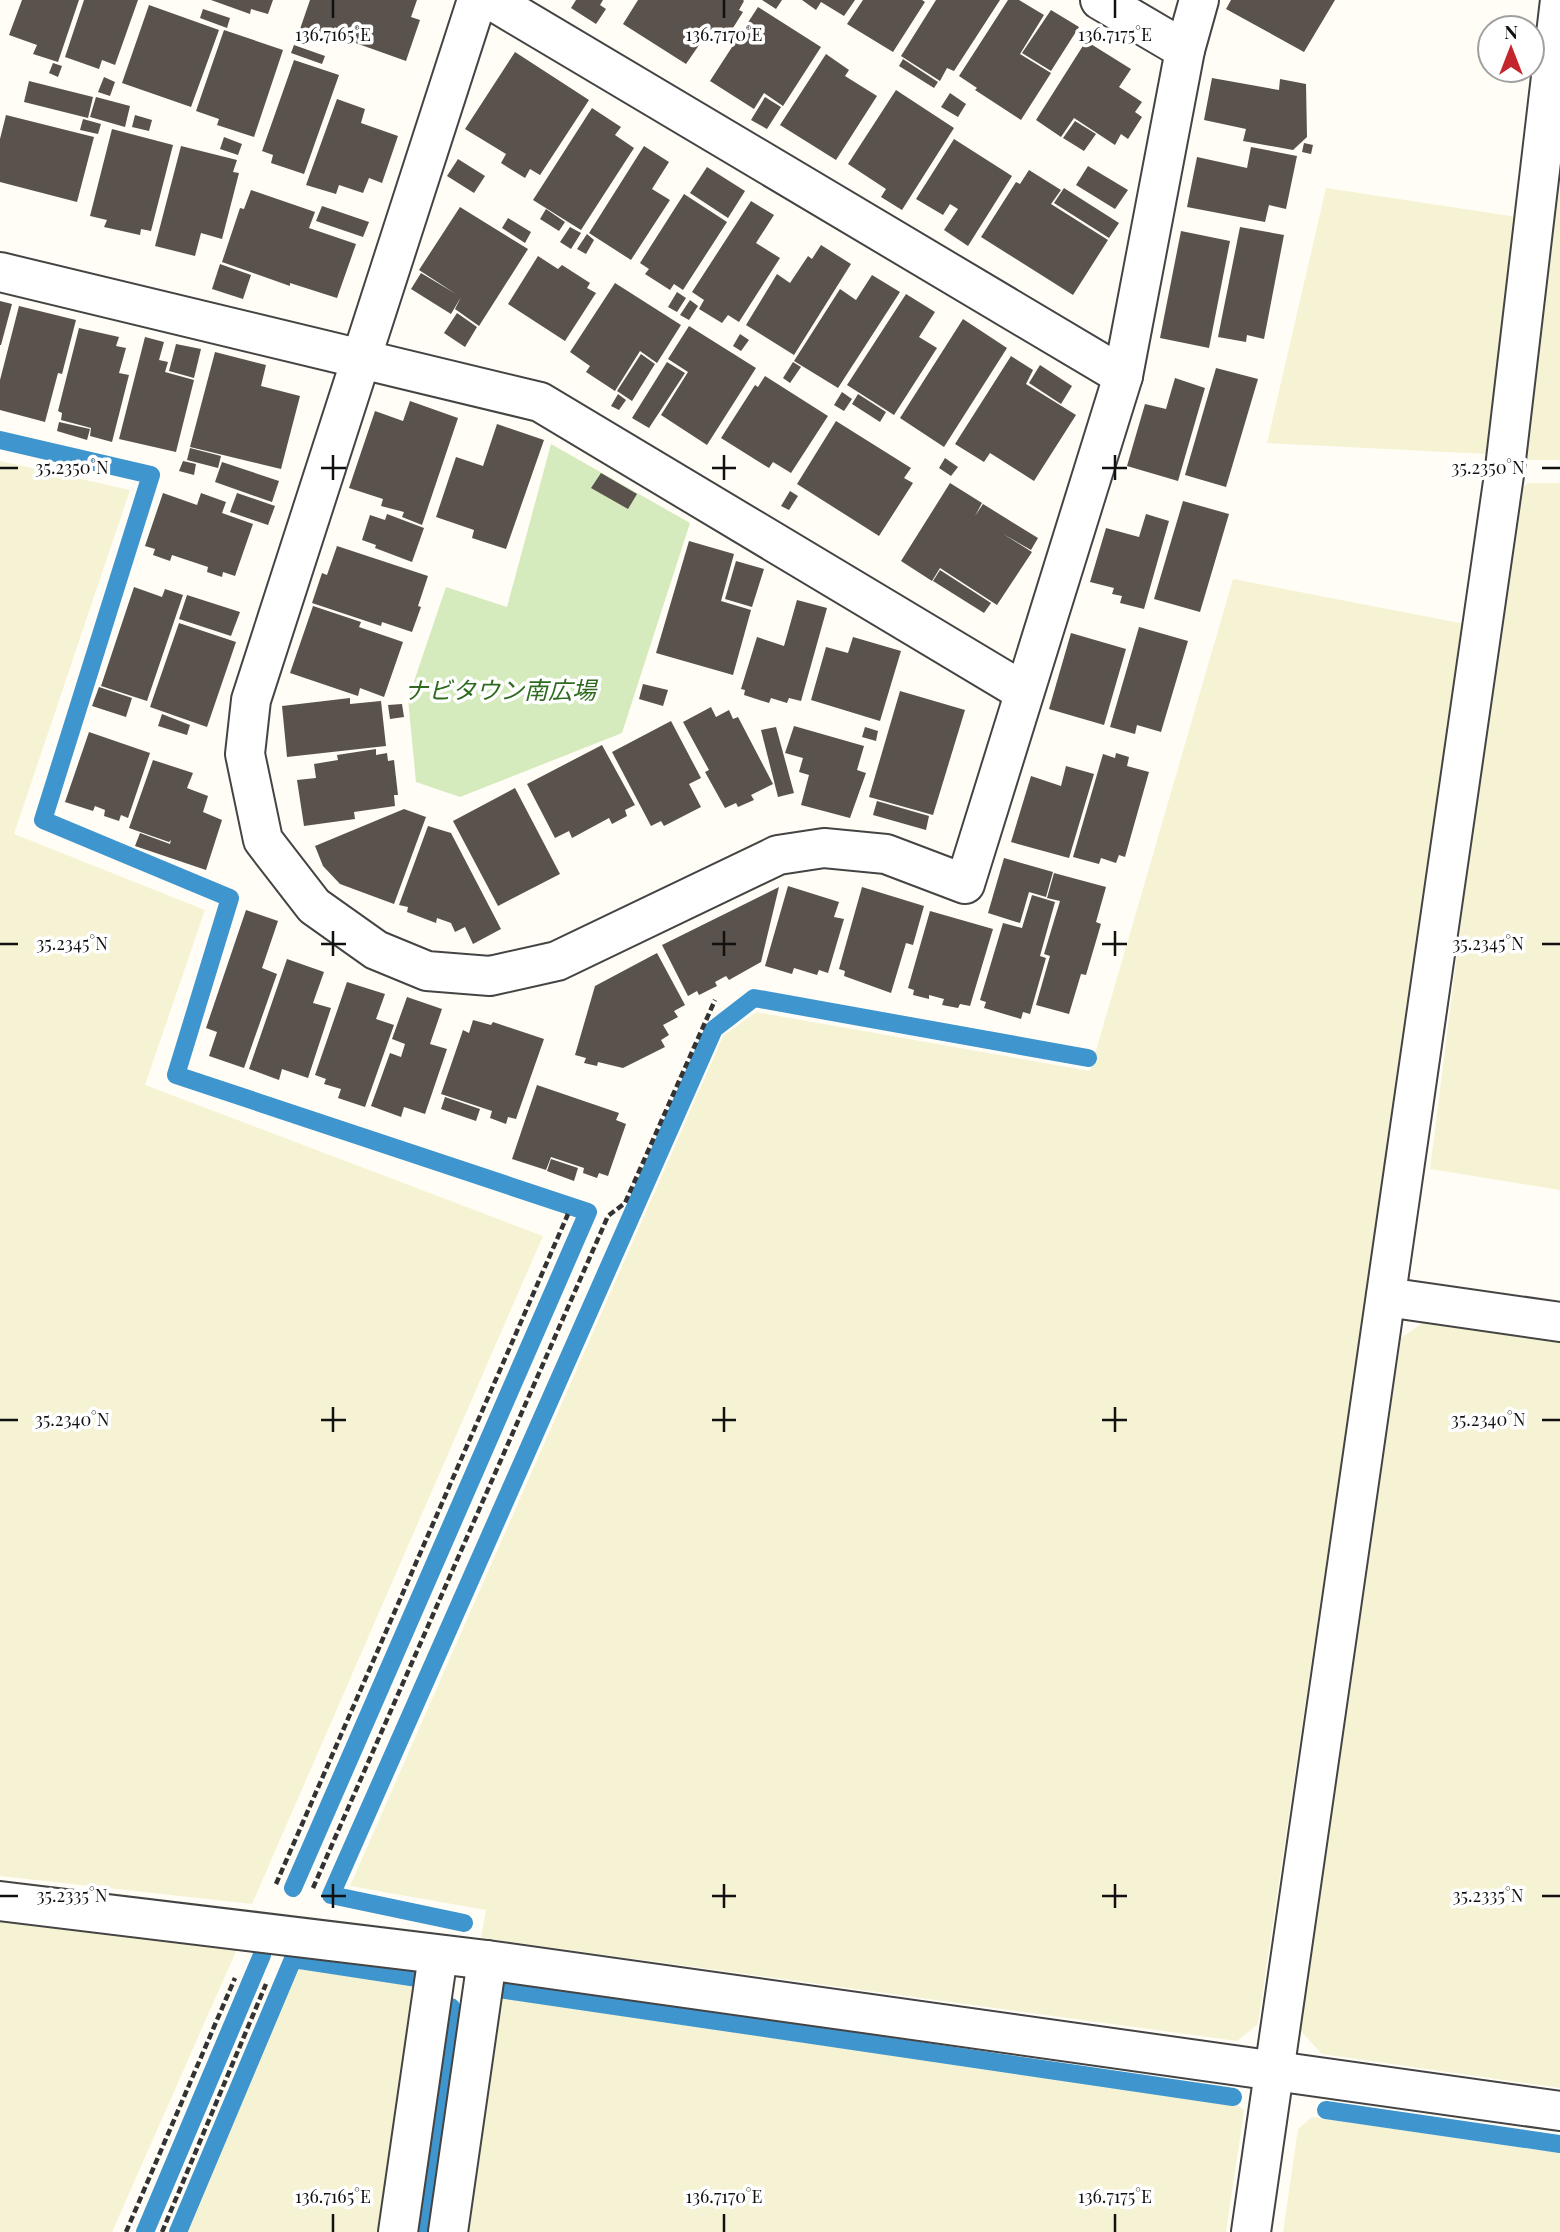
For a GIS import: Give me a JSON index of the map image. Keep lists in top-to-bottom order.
{
  "parks": ["ナビタウン南広場"],
  "north": "top",
  "coordinates": [
    "136.7165°E",
    "136.7170°E",
    "136.7175°E",
    "35.2350°N",
    "35.2345°N",
    "35.2340°N",
    "35.2335°N"
  ]
}
